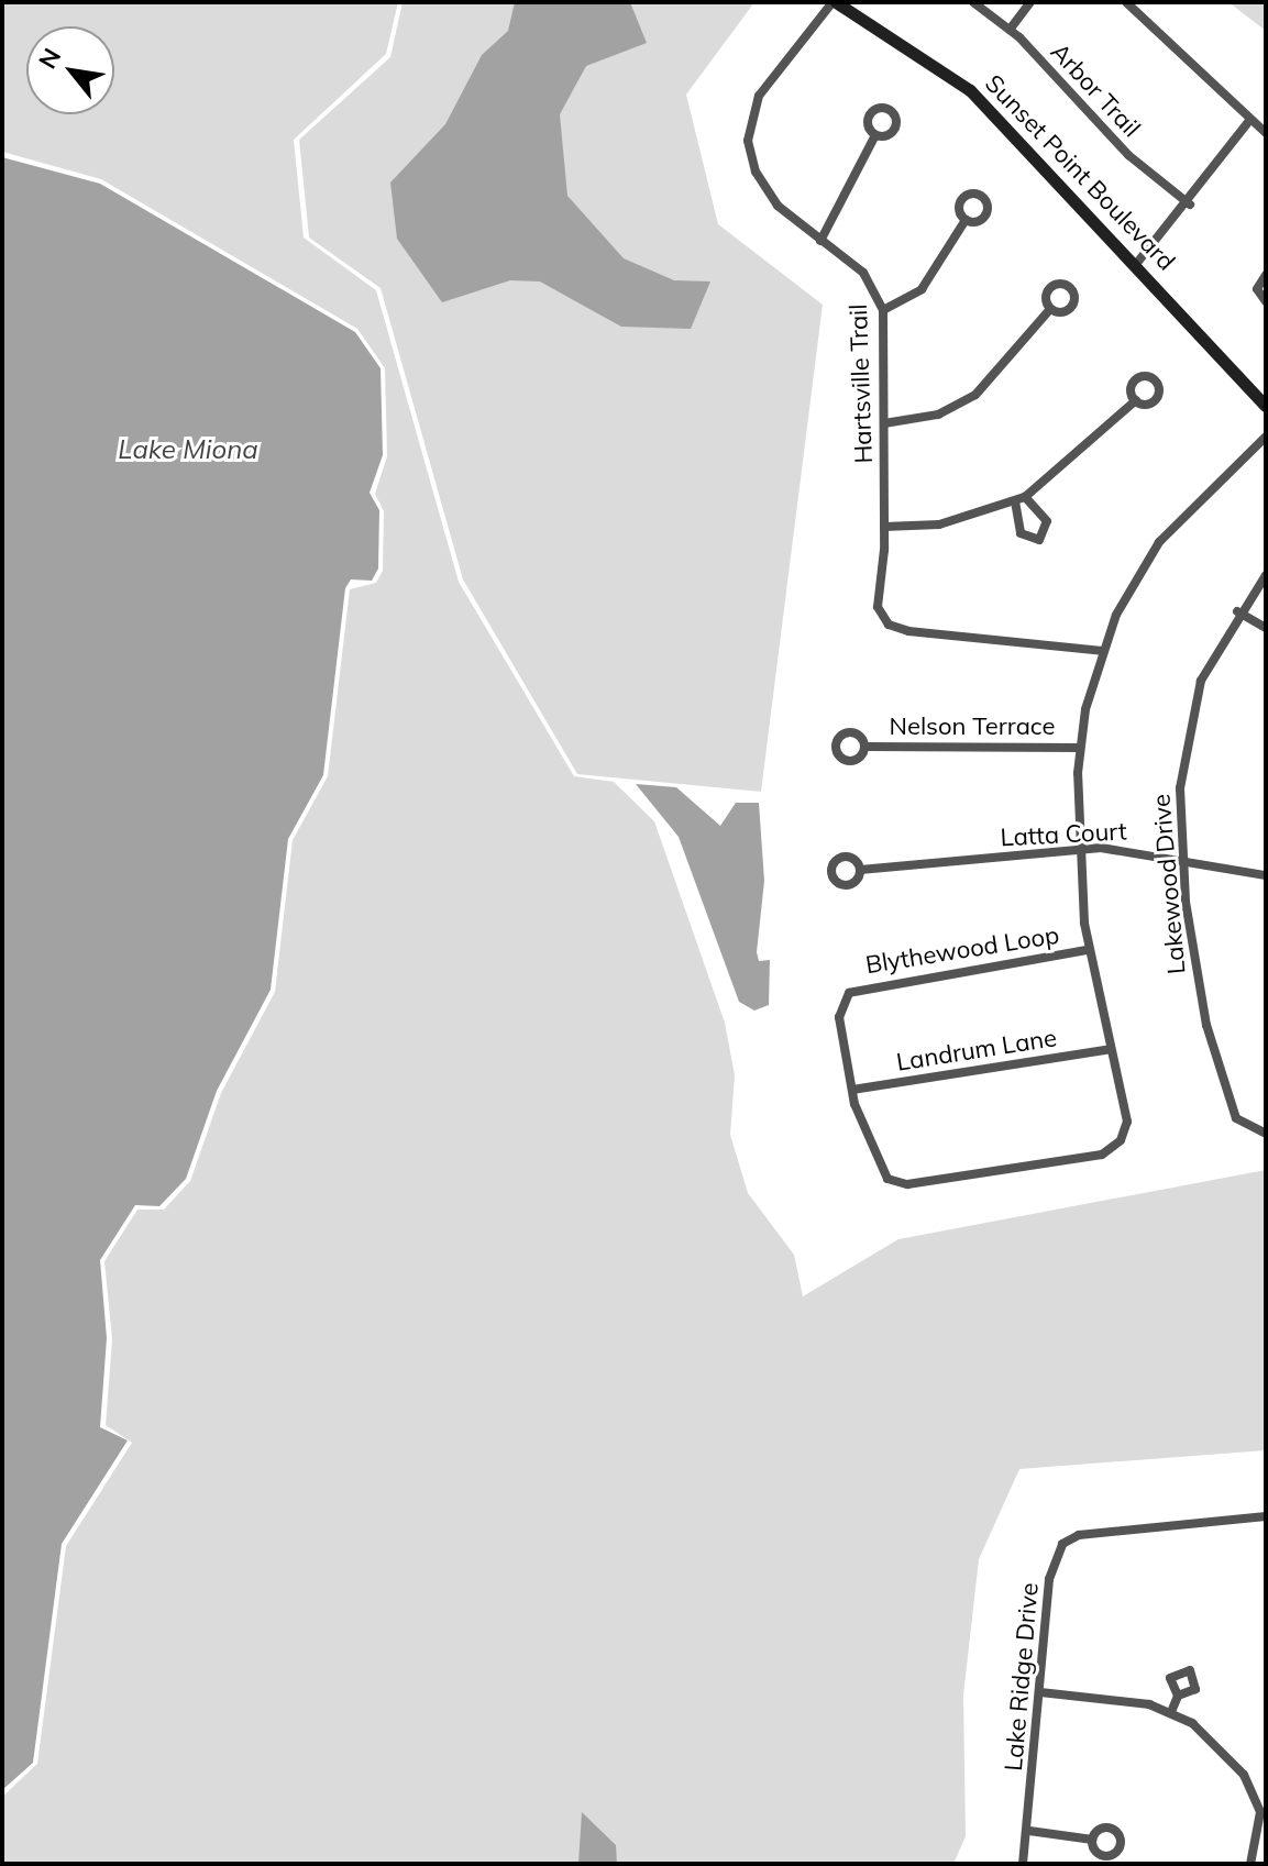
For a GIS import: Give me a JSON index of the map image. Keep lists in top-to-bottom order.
{
  "streets": {
    "street": [
      "Arbor Trail",
      "Sunset Point Boulevard",
      "Hartsville Trail",
      "Nelson Terrace",
      "Latta Court",
      "Lakewood Drive",
      "Blythewood Loop",
      "Landrum Lane",
      "Lake Ridge Drive"
    ]
  },
  "crossings": [
    ["Sunset Point Boulevard", "Hartsville Trail"],
    ["Hartsville Trail", "Blythewood Loop"],
    ["Nelson Terrace", "Blythewood Loop"],
    ["Latta Court", "Lakewood Drive"],
    ["Latta Court", "Blythewood Loop"],
    ["Blythewood Loop", "Landrum Lane"]
  ],
  "water": ["Lake Miona"],
  "north": "top left"
}
